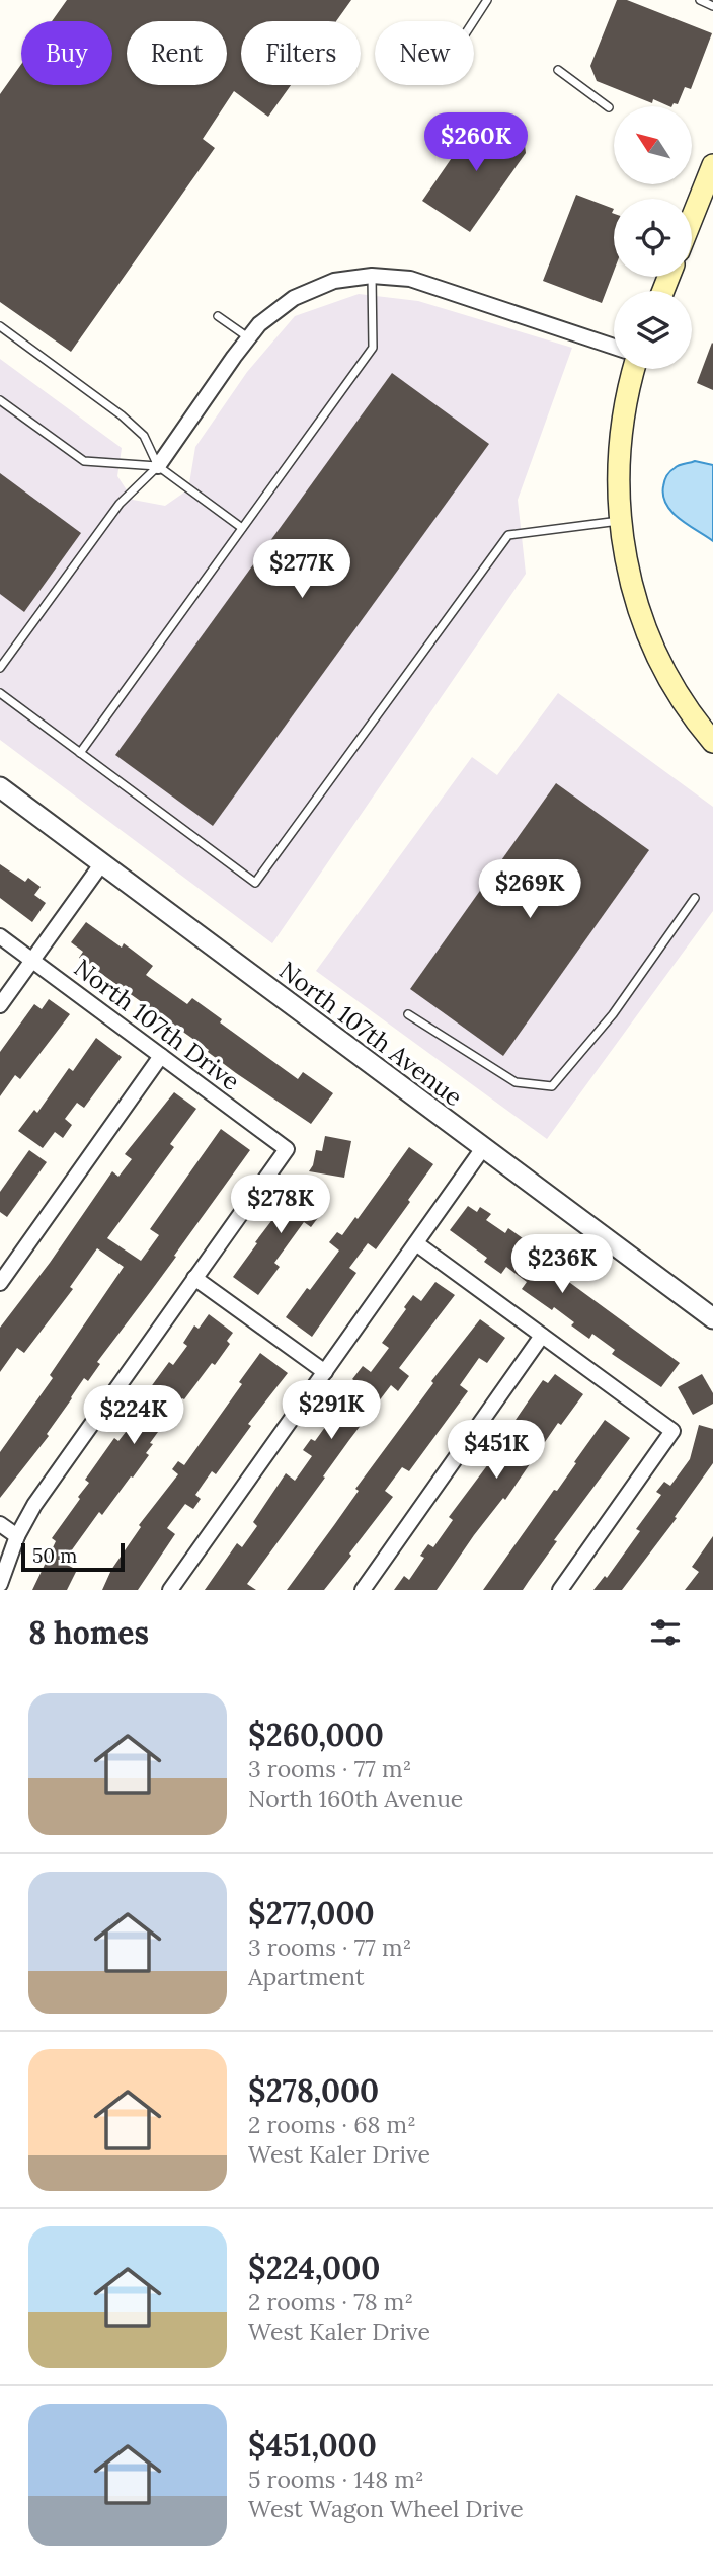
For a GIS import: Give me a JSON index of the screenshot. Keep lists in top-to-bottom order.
{
  "streets": {
    "street": ["North 107th Drive", "North 107th Avenue"]
  },
  "scale_bar": "50 m",
  "north": "top left",
  "page": {
    "chip": [
      "Buy",
      "Rent",
      "Filters",
      "New"
    ],
    "price": [
      "$260K",
      "$277K",
      "$269K",
      "$278K",
      "$236K",
      "$291K",
      "$224K",
      "$451K"
    ],
    "scale": "50 m",
    "heading": "8 homes",
    "list": [
      {
        "name": "$260,000",
        "note": "3 rooms · 77 m² · North 160th Avenue"
      },
      {
        "name": "$277,000",
        "note": "3 rooms · 77 m² · Apartment"
      },
      {
        "name": "$278,000",
        "note": "2 rooms · 68 m² · West Kaler Drive"
      },
      {
        "name": "$224,000",
        "note": "2 rooms · 78 m² · West Kaler Drive"
      },
      {
        "name": "$451,000",
        "note": "5 rooms · 148 m² · West Wagon Wheel Drive"
      }
    ]
  }
}
